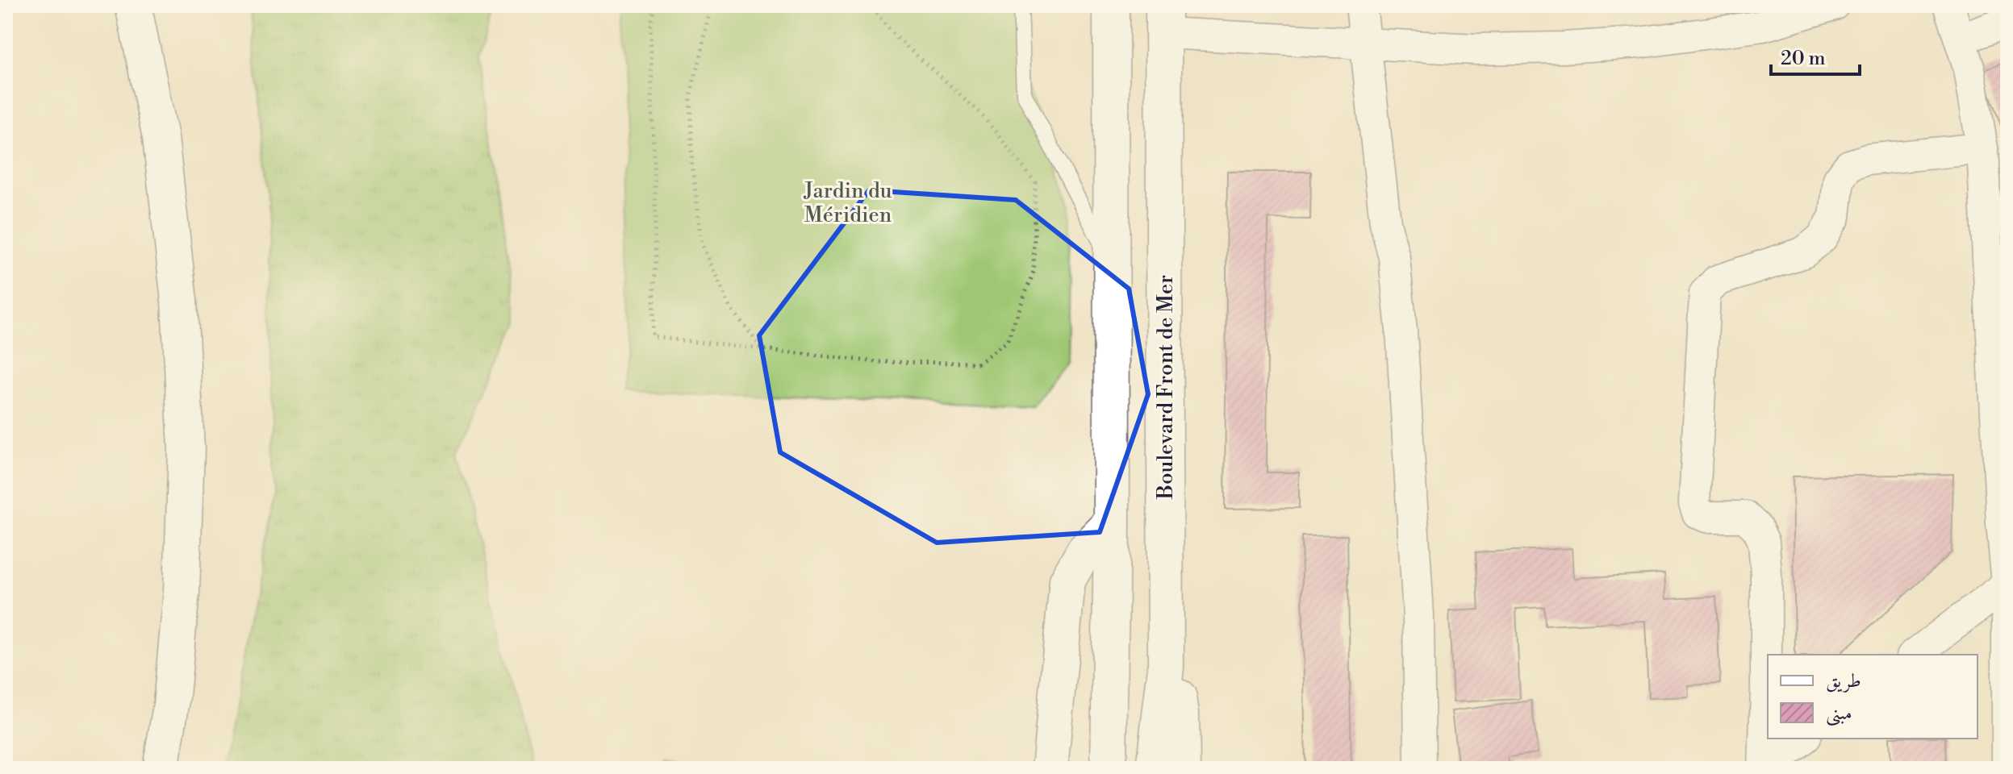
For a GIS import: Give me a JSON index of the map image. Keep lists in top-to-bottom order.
{
  "streets": {
    "main road": ["Boulevard Front de Mer"]
  },
  "parks": ["Jardin du Méridien"],
  "legend": ["طريق", "مبنى"],
  "scale_bar": "20 m"
}
